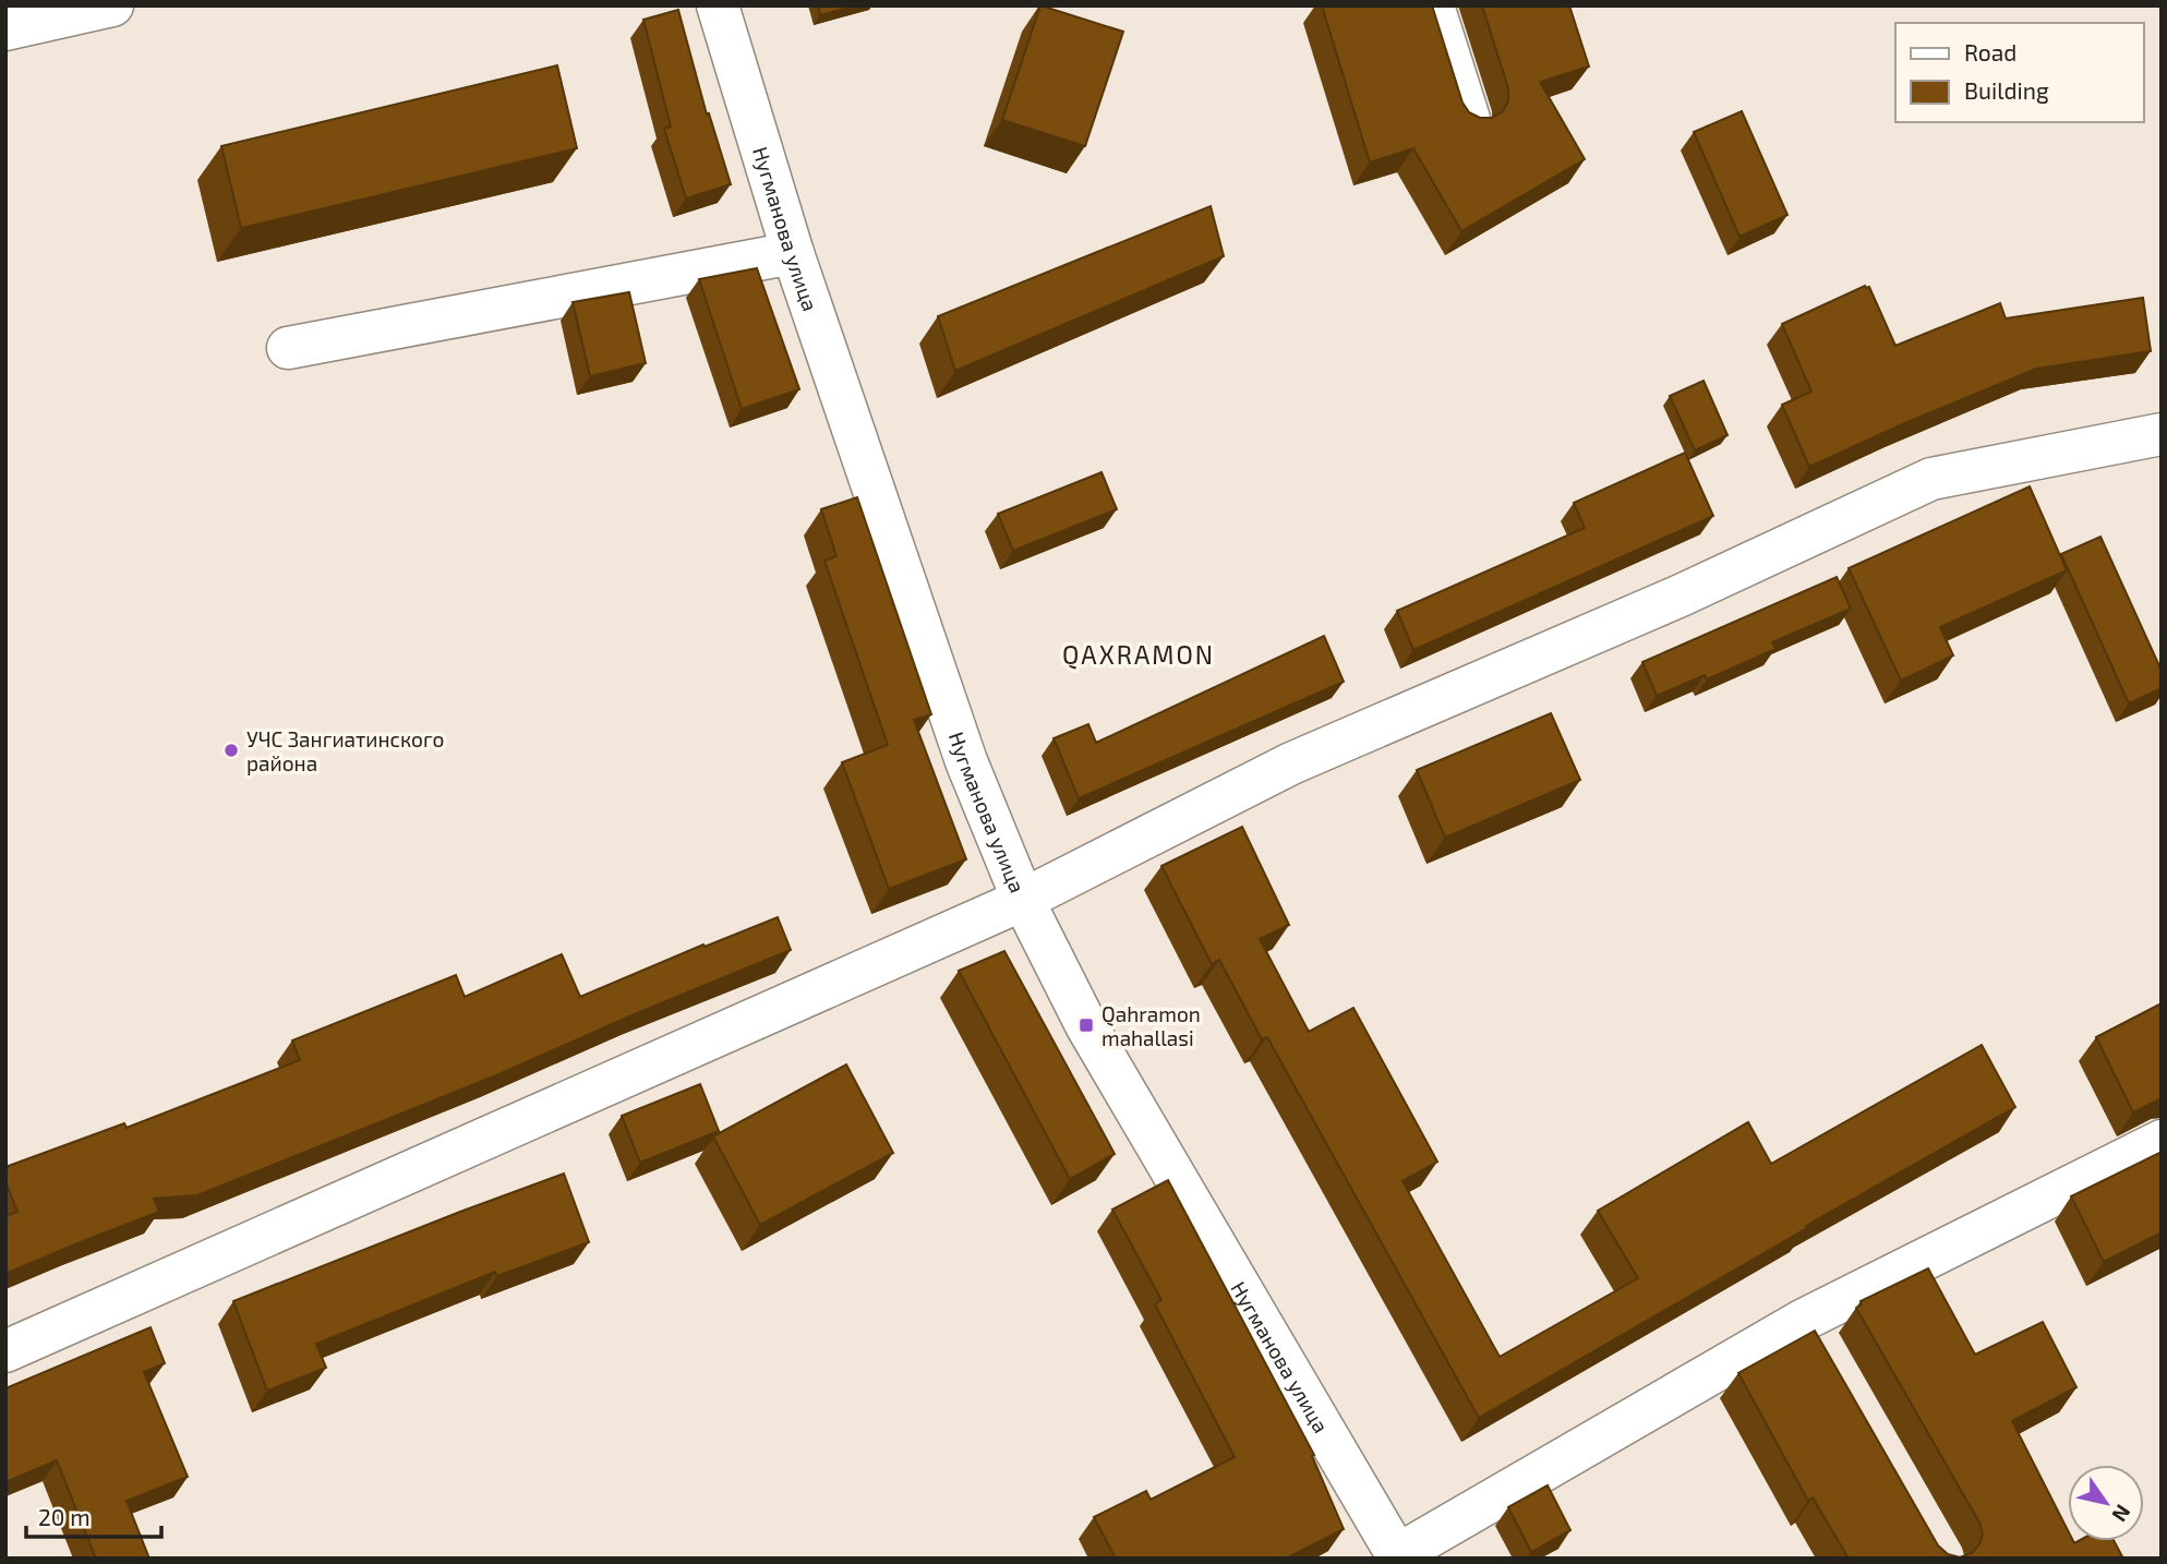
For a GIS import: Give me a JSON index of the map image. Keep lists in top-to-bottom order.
{
  "streets": {
    "street": ["Нугманова улица"]
  },
  "districts": ["QAXRAMON"],
  "places": {
    "other": ["УЧС Зангиатинского района"],
    "transit": ["Qahramon mahallasi"]
  },
  "legend": ["Road", "Building"],
  "scale_bar": "20 m",
  "north": "bottom right"
}
